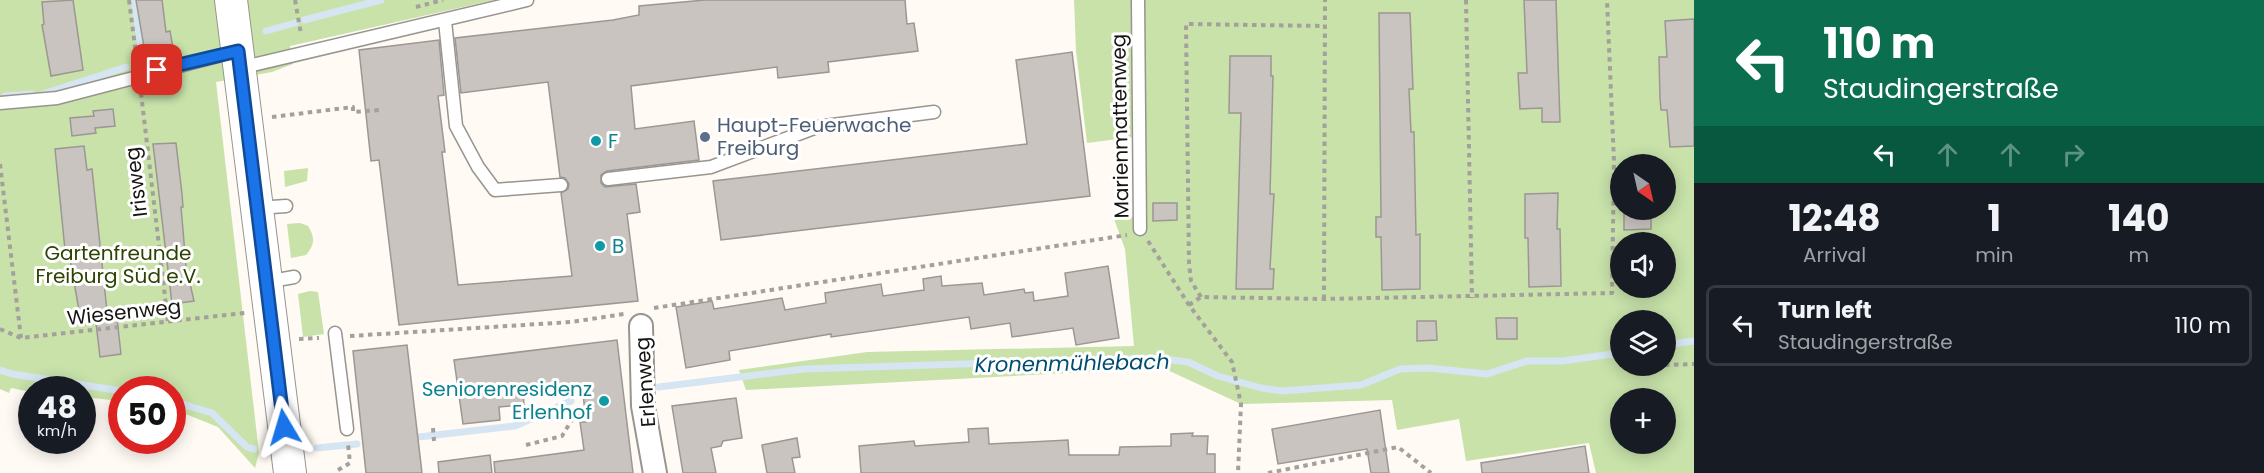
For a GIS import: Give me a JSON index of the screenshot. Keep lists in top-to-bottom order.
{
  "streets": {
    "street": ["Erlenweg"],
    "lane": ["Marienmattenweg"],
    "path": ["Irisweg", "Wiesenweg"]
  },
  "crossings": [
    ["Irisweg", "Wiesenweg"]
  ],
  "water": ["Kronenmühlebach"],
  "parks": ["Gartenfreunde Freiburg Süd e.V."],
  "places": [
    "Haupt-Feuerwache Freiburg",
    "F",
    "B",
    "Seniorenresidenz Erlenhof"
  ],
  "north": "bottom right",
  "page": {
    "turn": ["110 m", "Staudingerstraße"],
    "map_buttons": "+",
    "eta": [
      "12:48",
      "Arrival",
      "1",
      "min",
      "140",
      "m"
    ],
    "list": [
      {
        "name": "Turn left",
        "note": "Staudingerstraße",
        "value": "110 m"
      }
    ],
    "speed": "48 km/h",
    "limit": "50"
  }
}
